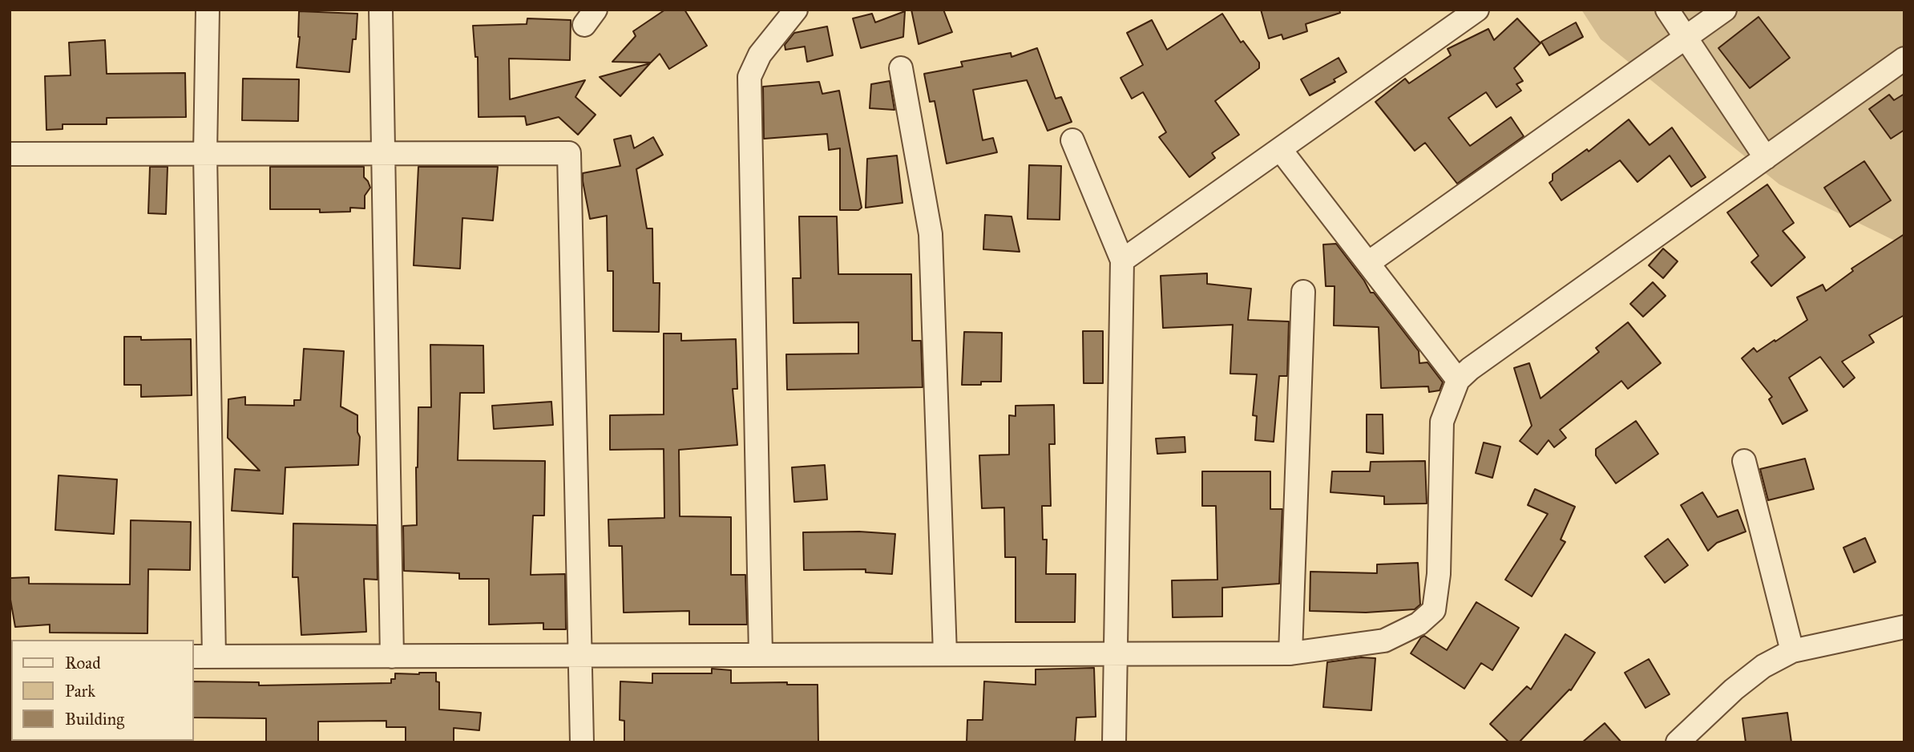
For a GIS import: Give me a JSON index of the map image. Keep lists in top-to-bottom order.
{
  "legend": ["Road", "Park", "Building"]
}
